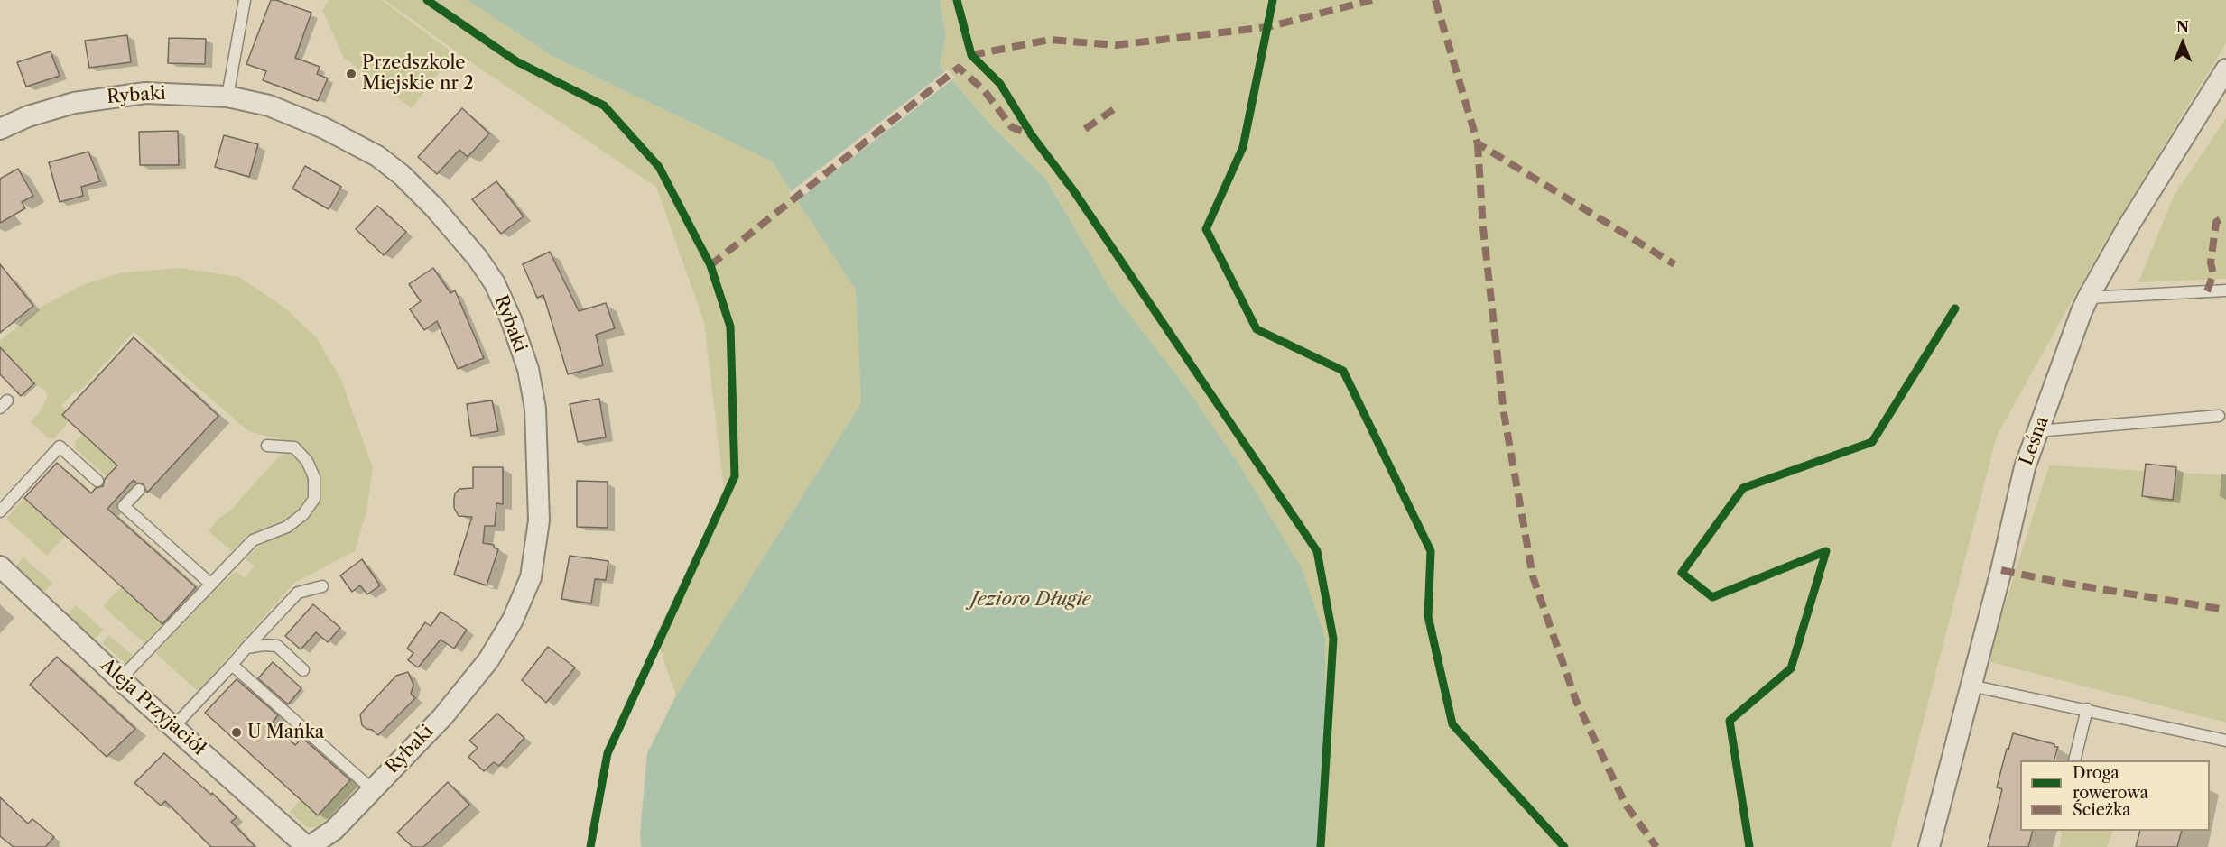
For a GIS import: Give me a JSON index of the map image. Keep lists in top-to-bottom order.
{
  "streets": {
    "street": ["Rybaki", "Leśna", "Aleja Przyjaciół"]
  },
  "crossings": [
    ["Rybaki", "Aleja Przyjaciół"]
  ],
  "water": ["Jezioro Długie"],
  "places": ["Przedszkole Miejskie nr 2", "U Mańka"],
  "legend": ["Droga rowerowa", "Ścieżka"],
  "north": "top"
}
